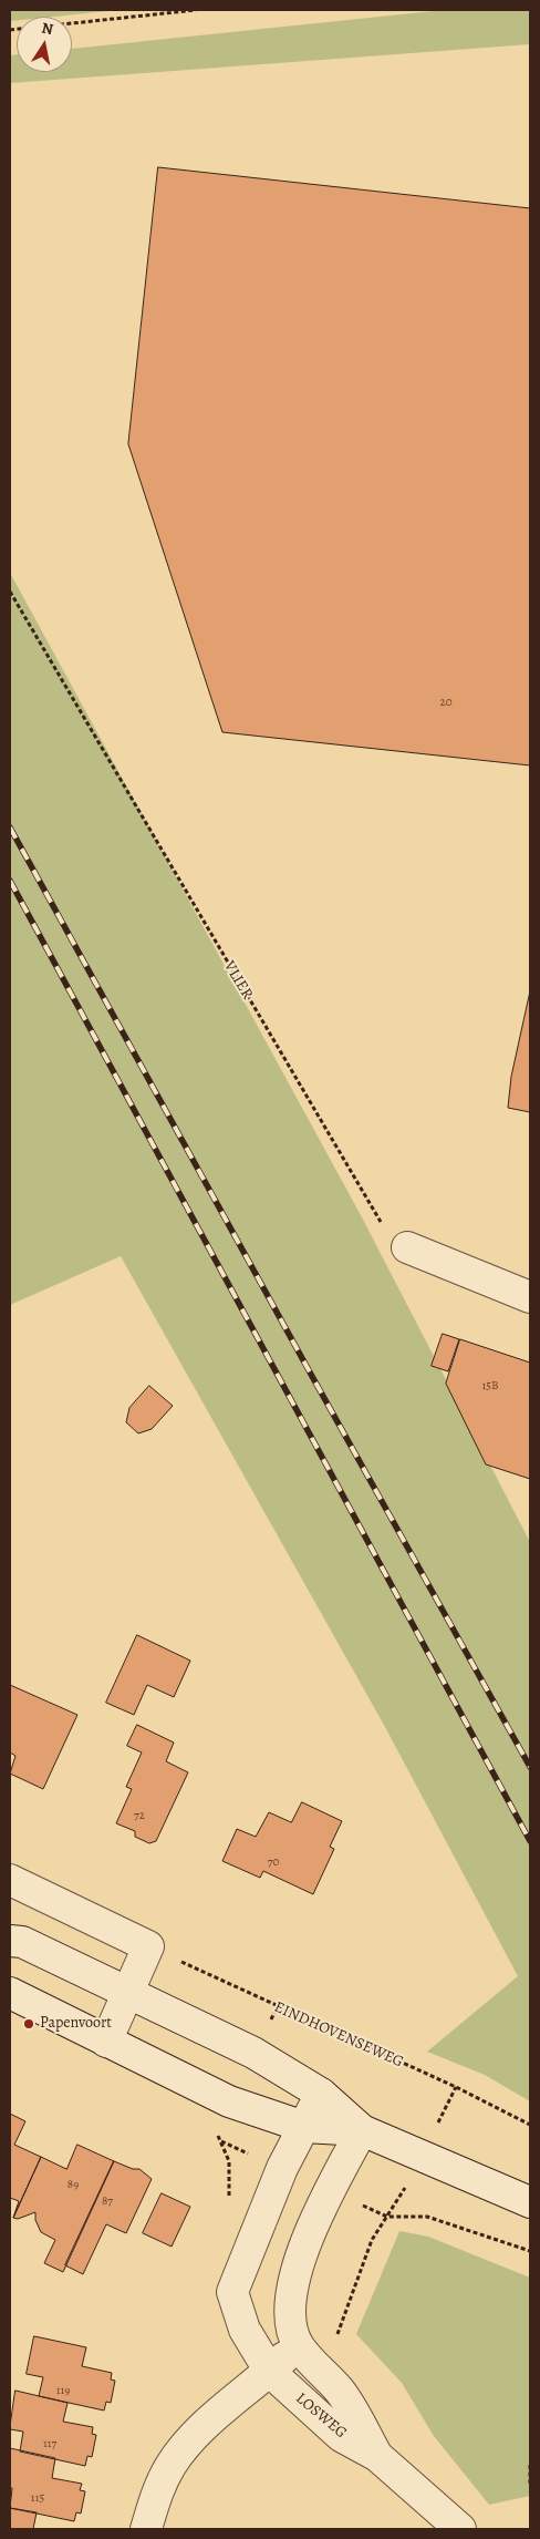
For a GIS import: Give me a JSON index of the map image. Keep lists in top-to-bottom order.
{
  "streets": {
    "street": ["LOSWEG"],
    "path": ["VLIER", "EINDHOVENSEWEG"]
  },
  "places": ["Papenvoort"],
  "house_numbers": [
    "20",
    "15B",
    "72",
    "70",
    "89",
    "87",
    "119",
    "117",
    "115"
  ],
  "north": "top"
}
